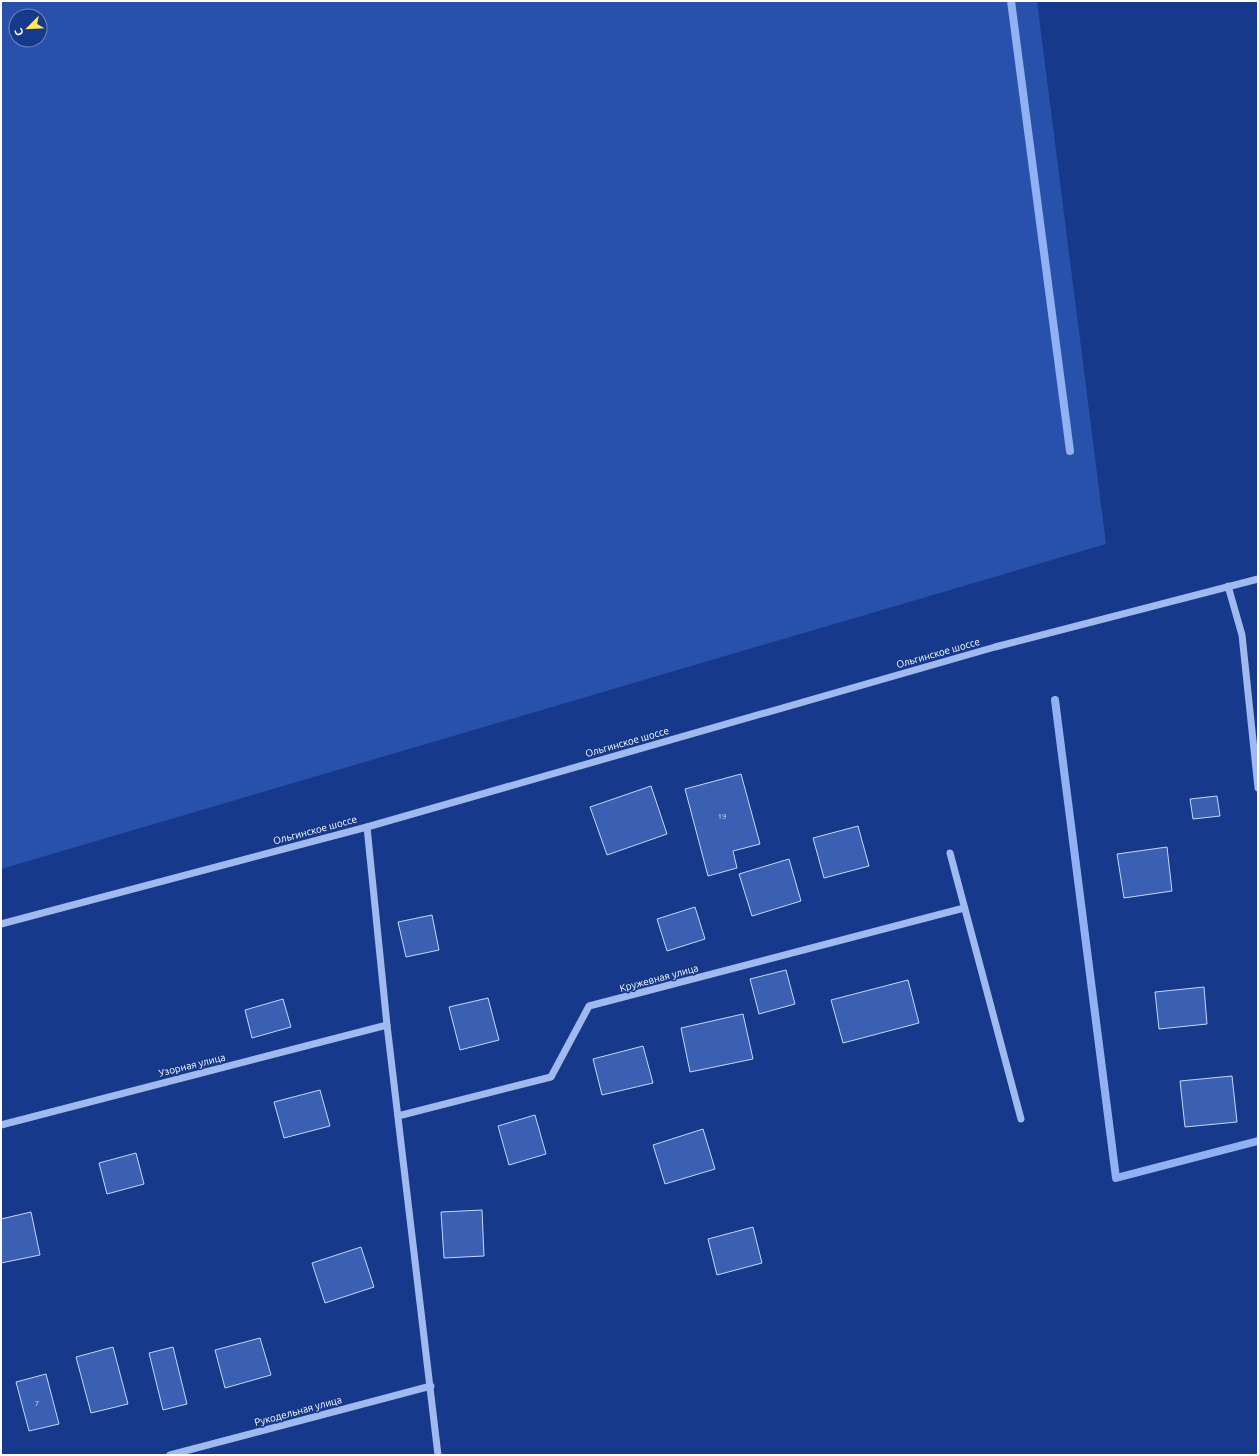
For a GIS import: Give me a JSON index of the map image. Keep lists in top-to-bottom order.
{
  "streets": {
    "street": [
      "Ольгинское шоссе",
      "Кружевная улица",
      "Узорная улица",
      "Рукодельная улица"
    ]
  },
  "house_numbers": ["19", "7"],
  "north": "bottom left"
}
